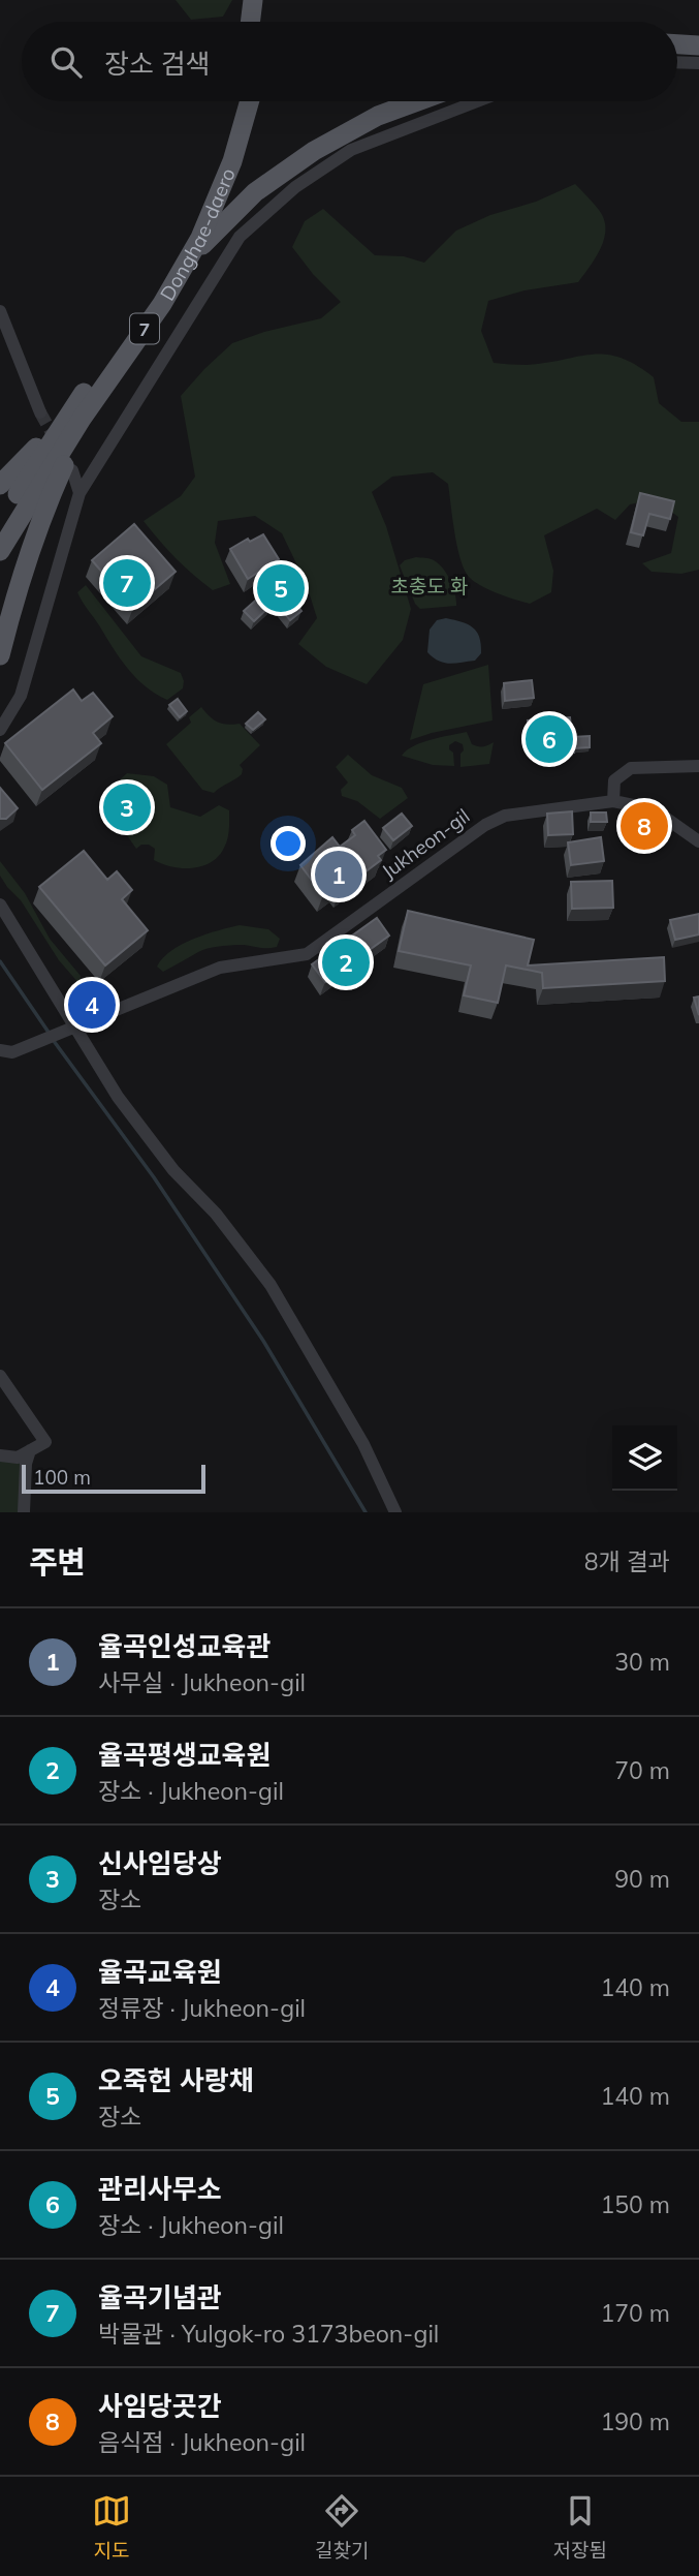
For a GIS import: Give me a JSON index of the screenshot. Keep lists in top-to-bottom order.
{
  "streets": {
    "main road": ["Donghae-daero", "7"],
    "street": ["Jukheon-gil"]
  },
  "parks": ["초충도 화"],
  "scale_bar": "100 m",
  "page": {
    "search": "장소 검색",
    "pins": [
      "7",
      "5",
      "6",
      "3",
      "8",
      "1",
      "2",
      "4"
    ],
    "scale": "100 m",
    "heading": ["주변", "8개 결과"],
    "list": [
      {
        "mark": "1",
        "name": "율곡인성교육관",
        "note": "사무실 · Jukheon-gil",
        "value": "30 m"
      },
      {
        "mark": "2",
        "name": "율곡평생교육원",
        "note": "장소 · Jukheon-gil",
        "value": "70 m"
      },
      {
        "mark": "3",
        "name": "신사임당상",
        "note": "장소",
        "value": "90 m"
      },
      {
        "mark": "4",
        "name": "율곡교육원",
        "note": "정류장 · Jukheon-gil",
        "value": "140 m"
      },
      {
        "mark": "5",
        "name": "오죽헌 사랑채",
        "note": "장소",
        "value": "140 m"
      },
      {
        "mark": "6",
        "name": "관리사무소",
        "note": "장소 · Jukheon-gil",
        "value": "150 m"
      },
      {
        "mark": "7",
        "name": "율곡기념관",
        "note": "박물관 · Yulgok-ro 3173beon-gil",
        "value": "170 m"
      },
      {
        "mark": "8",
        "name": "사임당곳간",
        "note": "음식점 · Jukheon-gil",
        "value": "190 m"
      }
    ],
    "nav": ["지도", "길찾기", "저장됨"]
  }
}
